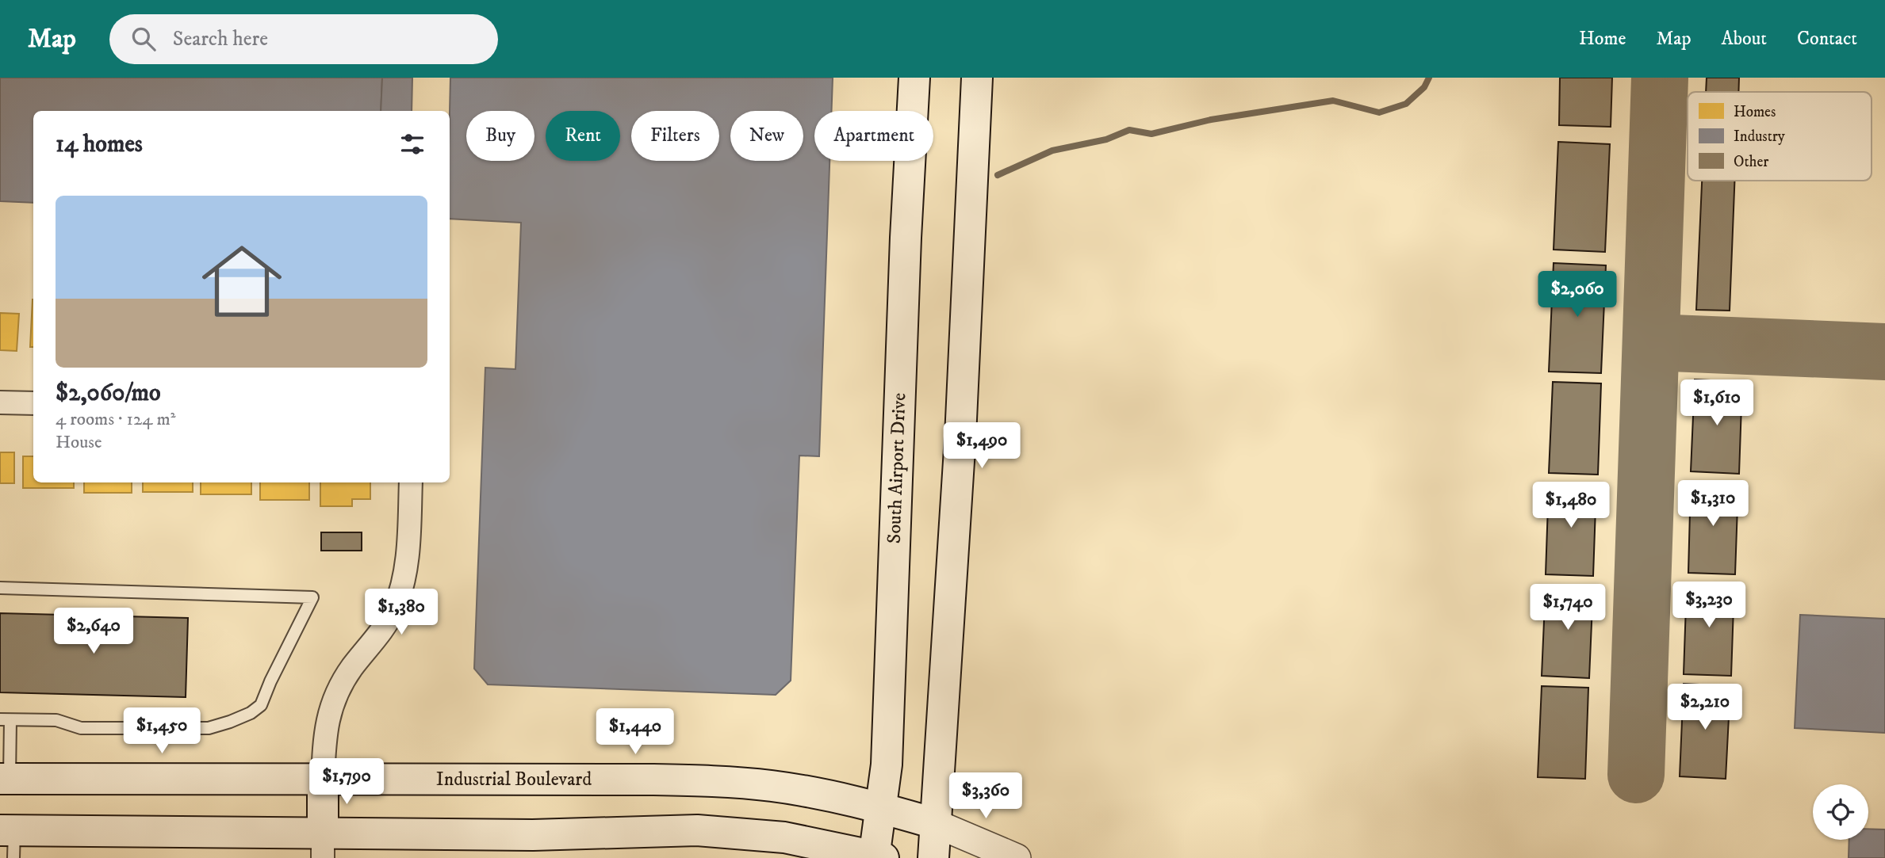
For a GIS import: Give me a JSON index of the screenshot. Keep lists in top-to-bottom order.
{
  "streets": {
    "main road": ["South Airport Drive", "Industrial Boulevard"]
  },
  "crossings": [
    ["South Airport Drive", "Industrial Boulevard"]
  ],
  "legend": ["Homes", "Industry", "Other"],
  "page": {
    "header": "Map",
    "search": "Search here",
    "nav": [
      "Home",
      "Map",
      "About",
      "Contact"
    ],
    "chip": [
      "Buy",
      "Rent",
      "Filters",
      "New",
      "Apartment"
    ],
    "heading": "14 homes",
    "list": [
      {
        "name": "$2,060/mo",
        "note": "4 rooms · 124 m² · House"
      }
    ],
    "price": [
      "$2,060",
      "$1,610",
      "$1,490",
      "$1,310",
      "$1,480",
      "$3,230",
      "$1,740",
      "$1,380",
      "$2,640",
      "$2,210",
      "$1,450",
      "$1,440",
      "$1,790",
      "$3,360"
    ]
  }
}
